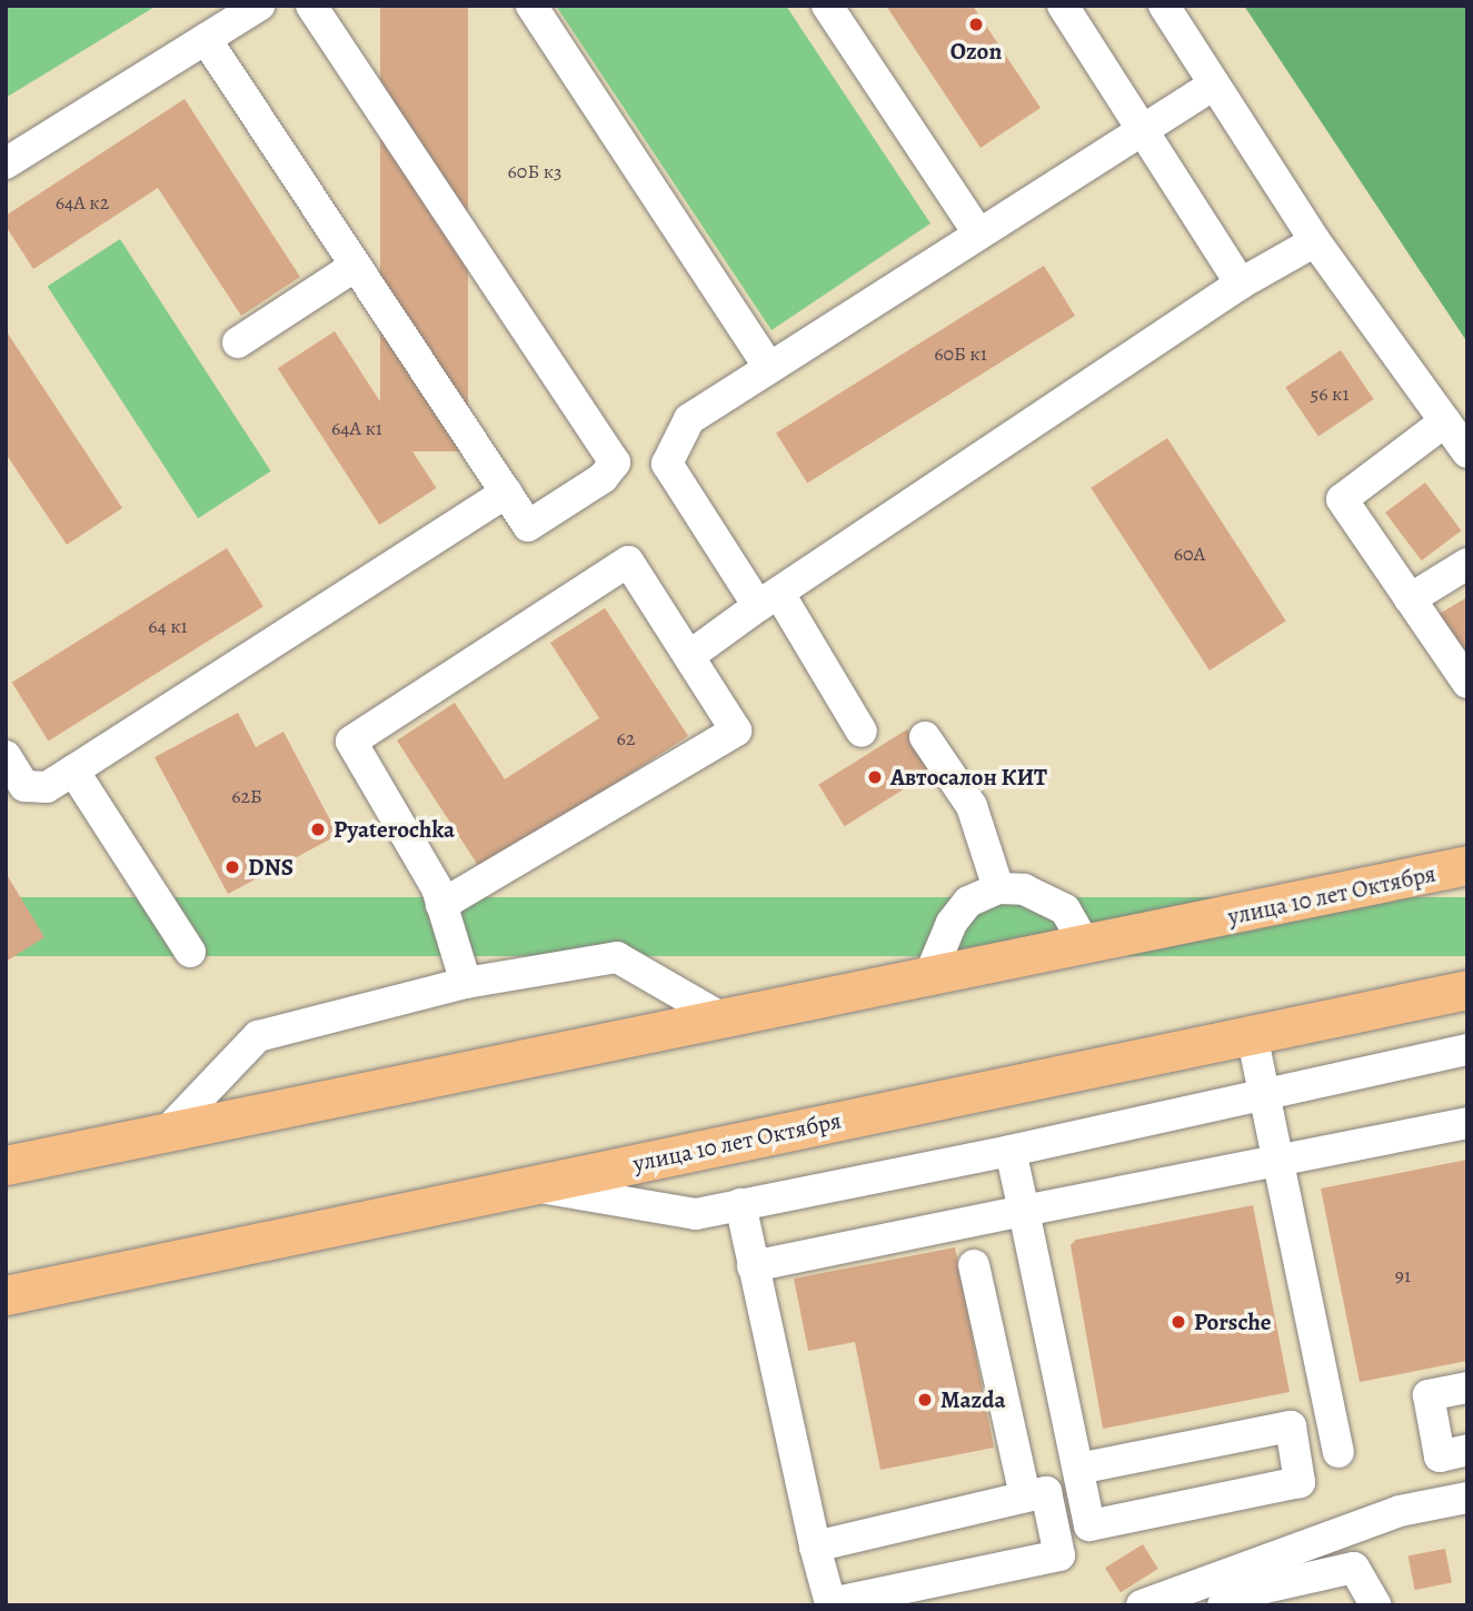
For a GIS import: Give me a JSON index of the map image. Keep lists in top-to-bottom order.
{
  "streets": {
    "main road": ["улица 10 лет Октября"]
  },
  "places": [
    "Ozon",
    "Автосалон КИТ",
    "Pyaterochka",
    "DNS",
    "Porsche",
    "Mazda"
  ],
  "house_numbers": [
    "60Б к3",
    "64А к2",
    "60Б к1",
    "56 к1",
    "64А к1",
    "60А",
    "64 к1",
    "62",
    "62Б",
    "91"
  ]
}
